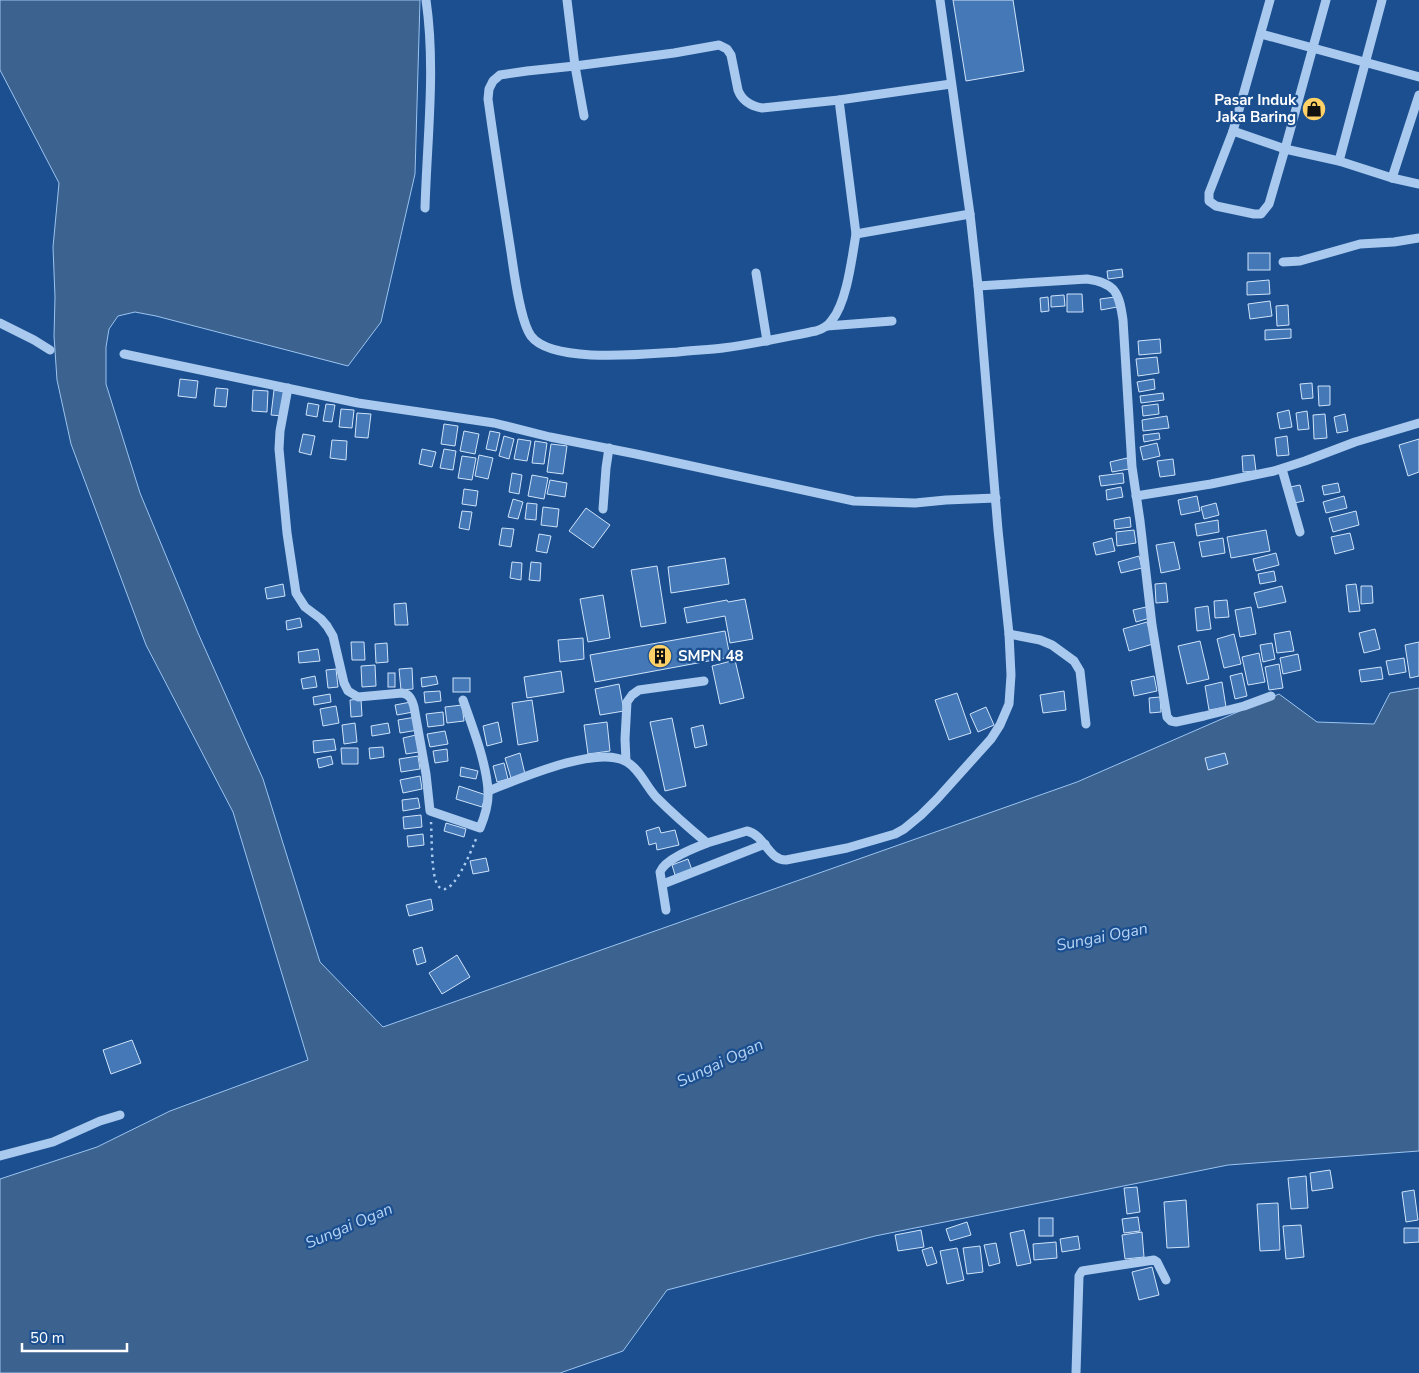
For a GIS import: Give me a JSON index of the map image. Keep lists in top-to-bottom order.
{
  "water": ["Sungai Ogan"],
  "places": {
    "shop": ["Pasar Induk Jaka Baring"],
    "building": ["SMPN 48"]
  },
  "scale_bar": "50 m"
}
